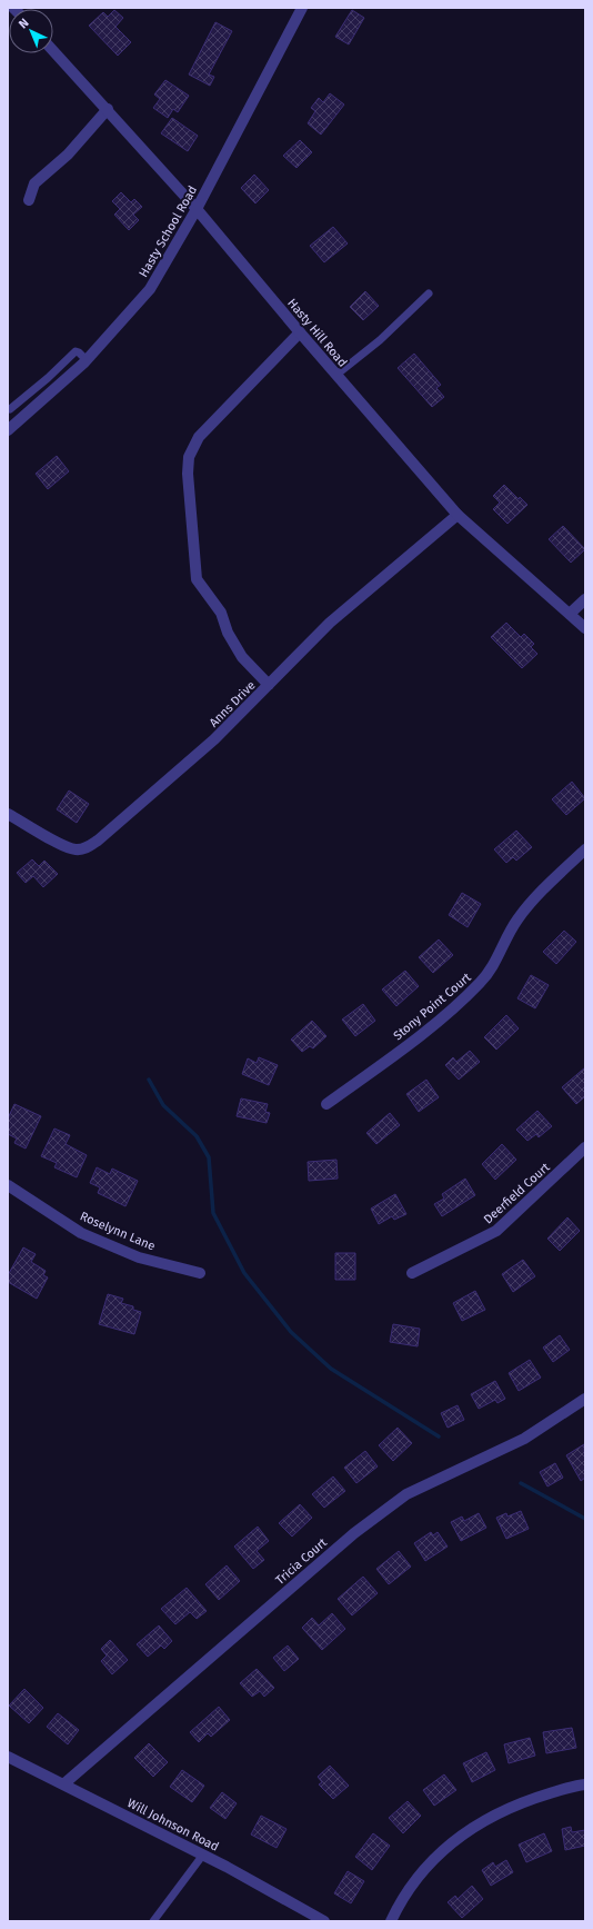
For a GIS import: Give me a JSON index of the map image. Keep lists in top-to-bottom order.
{
  "streets": {
    "street": [
      "Hasty School Road",
      "Hasty Hill Road",
      "Anns Drive",
      "Stony Point Court",
      "Deerfield Court",
      "Roselynn Lane",
      "Tricia Court",
      "Will Johnson Road"
    ]
  },
  "crossings": [
    ["Hasty School Road", "Hasty Hill Road"],
    ["Hasty Hill Road", "Anns Drive"],
    ["Tricia Court", "Will Johnson Road"]
  ],
  "north": "top left"
}
